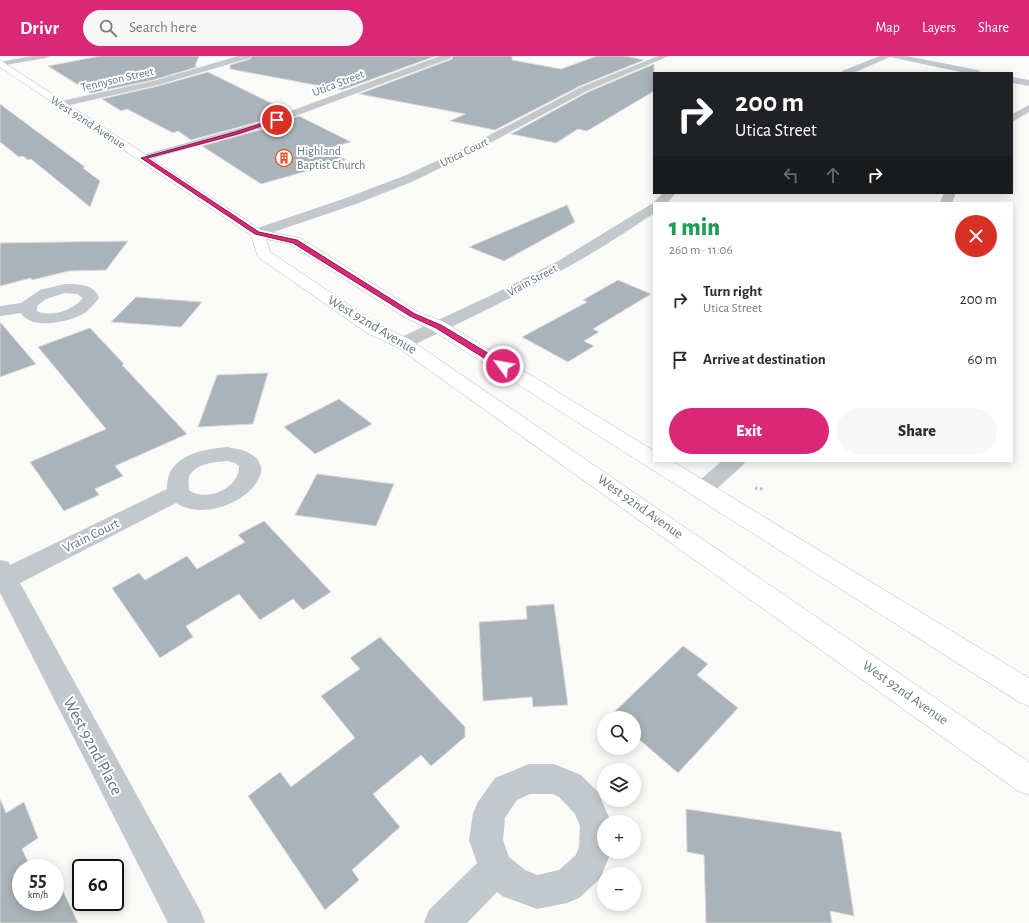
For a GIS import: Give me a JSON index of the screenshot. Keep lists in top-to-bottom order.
{
  "streets": {
    "main road": ["West 92nd Avenue"],
    "street": [
      "Tennyson Street",
      "Utica Street",
      "Utica Court",
      "Vrain Street",
      "Vrain Court",
      "West 92nd Place"
    ]
  },
  "crossings": [
    ["Tennyson Street", "West 92nd Avenue"],
    ["Utica Street", "West 92nd Avenue"],
    ["West 92nd Avenue", "Utica Court"],
    ["West 92nd Avenue", "Vrain Street"],
    ["Vrain Court", "West 92nd Place"]
  ],
  "places": {
    "building": ["Highland Baptist Church"]
  },
  "page": {
    "header": "Drivr",
    "search": "Search here",
    "nav": ["Map", "Layers", "Share"],
    "turn": ["200 m", "Utica Street"],
    "heading": ["1 min", "260 m · 11:06"],
    "list": [
      {
        "name": "Turn right",
        "note": "Utica Street",
        "value": "200 m"
      },
      {
        "name": "Arrive at destination",
        "value": "60 m"
      }
    ],
    "buttons": ["Exit", "Share"],
    "map_buttons": ["+", "−"],
    "speed": "55 km/h",
    "limit": "60"
  }
}
